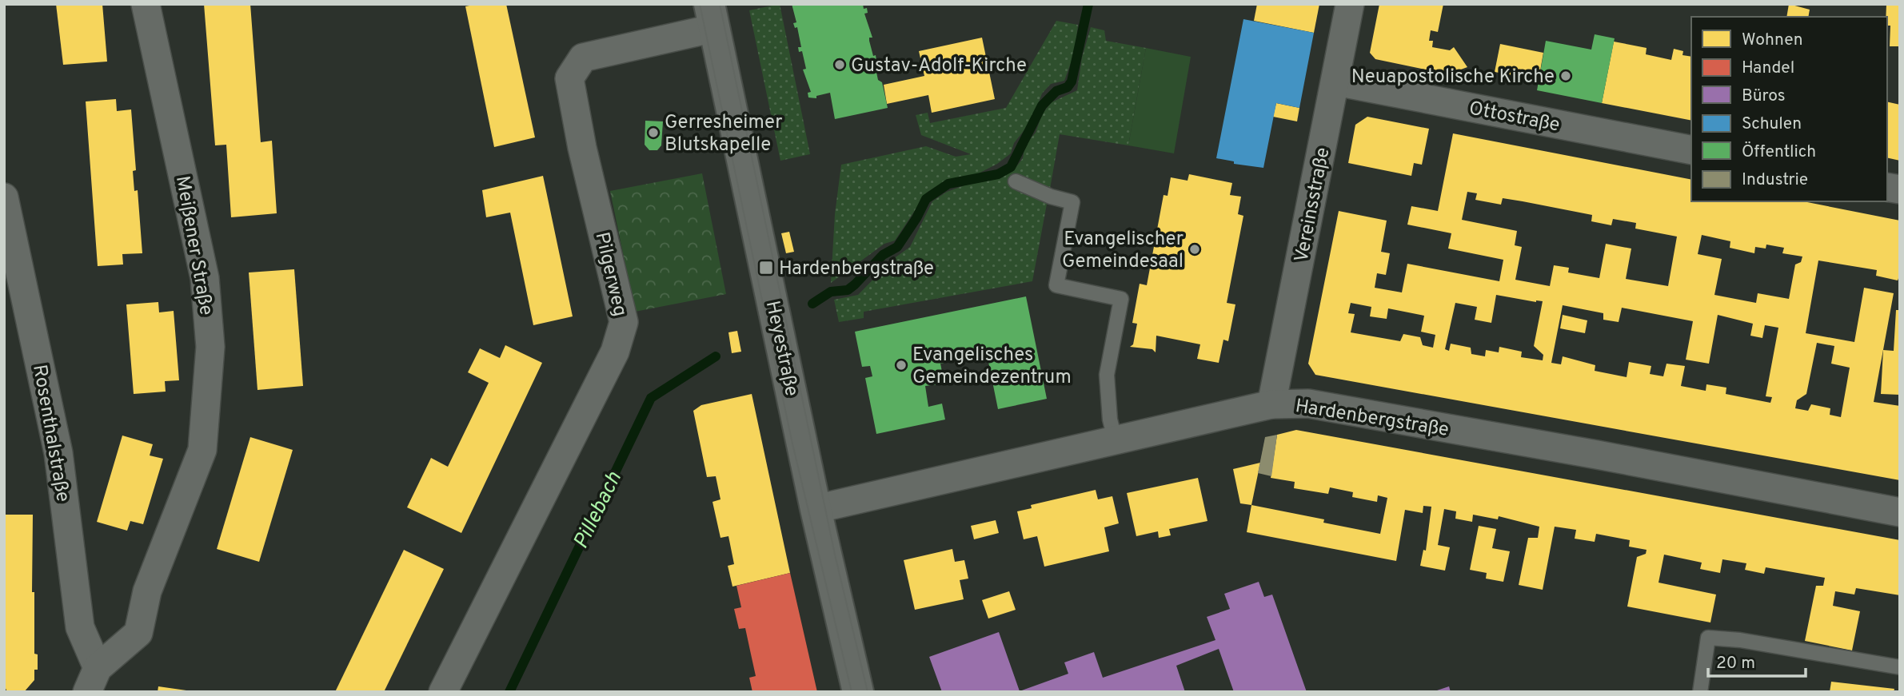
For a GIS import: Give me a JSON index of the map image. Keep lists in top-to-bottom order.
{
  "streets": {
    "street": [
      "Ottostraße",
      "Vereinsstraße",
      "Meißener Straße",
      "Pilgerweg",
      "Heyestraße",
      "Hardenbergstraße",
      "Rosenthalstraße"
    ]
  },
  "crossings": [
    ["Ottostraße", "Vereinsstraße"],
    ["Vereinsstraße", "Hardenbergstraße"],
    ["Meißener Straße", "Rosenthalstraße"],
    ["Pilgerweg", "Heyestraße"],
    ["Heyestraße", "Hardenbergstraße"]
  ],
  "water": ["Pillebach"],
  "places": {
    "other": [
      "Gustav-Adolf-Kirche",
      "Neuapostolische Kirche",
      "Gerresheimer Blutskapelle",
      "Evangelischer Gemeindesaal",
      "Evangelisches Gemeindezentrum"
    ],
    "transit": ["Hardenbergstraße"]
  },
  "legend": [
    "Wohnen",
    "Handel",
    "Büros",
    "Schulen",
    "Öffentlich",
    "Industrie"
  ],
  "scale_bar": "20 m"
}
